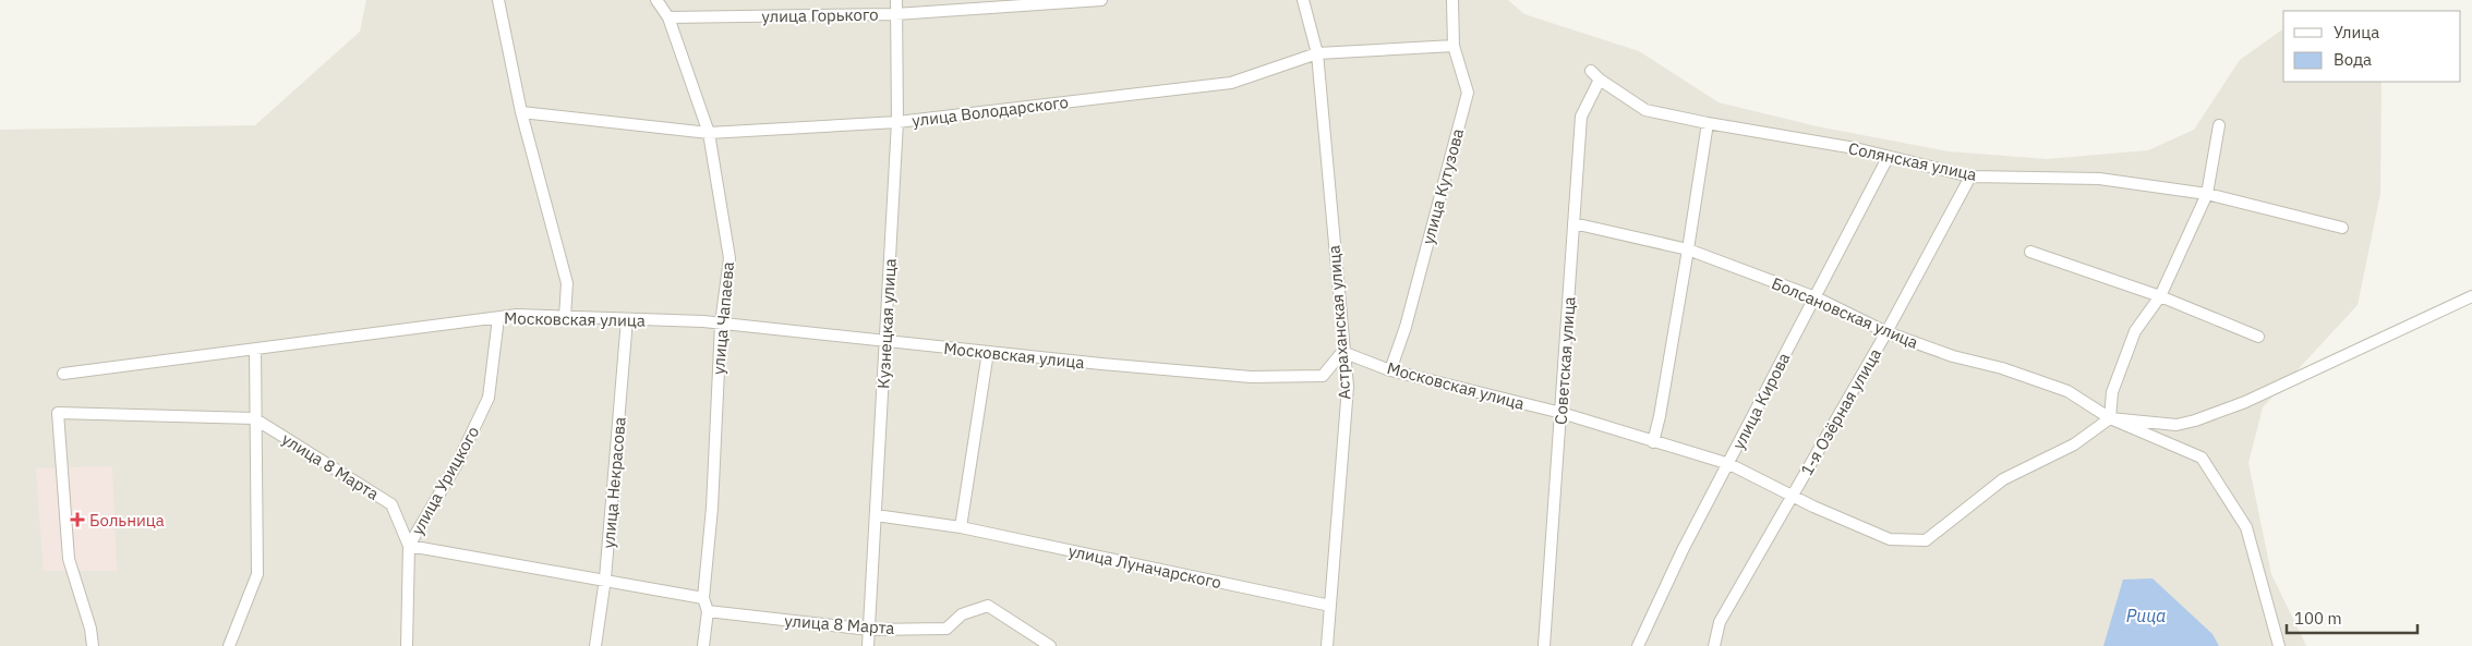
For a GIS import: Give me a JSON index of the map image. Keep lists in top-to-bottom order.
{
  "streets": {
    "street": [
      "улица Горького",
      "улица Володарского",
      "Солянская улица",
      "улица Кутузова",
      "Болсановская улица",
      "улица Чапаева",
      "Московская улица",
      "Астраханская улица",
      "Кузнецкая улица",
      "Советская улица",
      "улица Кирова",
      "1-я Озёрная улица",
      "улица 8 Марта",
      "улица Урицкого",
      "улица Некрасова",
      "улица Луначарского"
    ]
  },
  "crossings": [
    ["улица Горького", "улица Чапаева"],
    ["улица Горького", "Кузнецкая улица"],
    ["улица Володарского", "улица Кутузова"],
    ["улица Володарского", "улица Чапаева"],
    ["улица Володарского", "Астраханская улица"],
    ["улица Володарского", "Кузнецкая улица"],
    ["Солянская улица", "Советская улица"],
    ["Солянская улица", "улица Кирова"],
    ["Солянская улица", "1-я Озёрная улица"],
    ["улица Кутузова", "Московская улица"],
    ["Болсановская улица", "Московская улица"],
    ["Болсановская улица", "Советская улица"],
    ["Болсановская улица", "улица Кирова"],
    ["Болсановская улица", "1-я Озёрная улица"],
    ["улица Чапаева", "Московская улица"],
    ["улица Чапаева", "улица 8 Марта"],
    ["Московская улица", "Астраханская улица"],
    ["Московская улица", "Кузнецкая улица"],
    ["Московская улица", "Советская улица"],
    ["Московская улица", "улица Кирова"],
    ["Московская улица", "1-я Озёрная улица"],
    ["Московская улица", "улица Урицкого"],
    ["Московская улица", "улица Некрасова"],
    ["Астраханская улица", "улица Луначарского"],
    ["Кузнецкая улица", "улица 8 Марта"],
    ["Кузнецкая улица", "улица Луначарского"],
    ["улица 8 Марта", "улица Урицкого"]
  ],
  "water": ["Рица"],
  "places": {
    "health": ["Больница"]
  },
  "legend": ["Улица", "Вода"],
  "scale_bar": "100 m"
}
